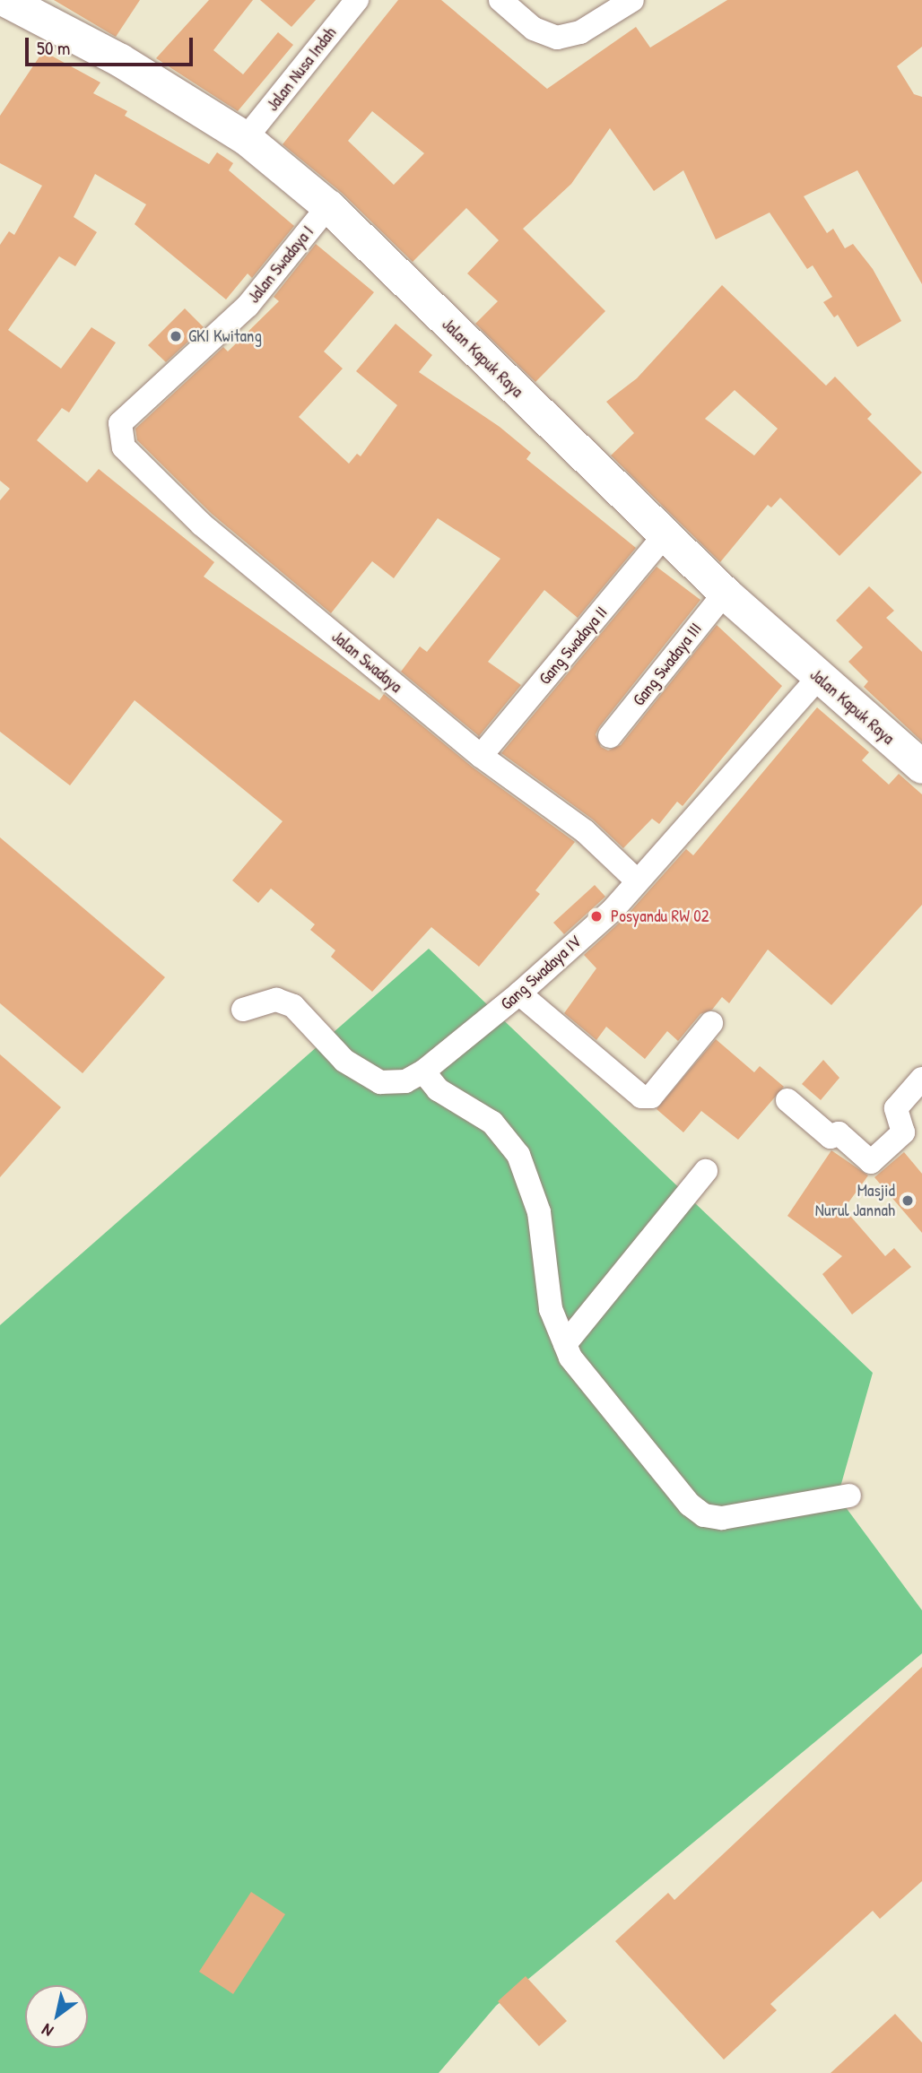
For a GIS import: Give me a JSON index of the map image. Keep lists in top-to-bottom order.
{
  "streets": {
    "main road": ["Jalan Kapuk Raya"],
    "street": [
      "Jalan Nusa Indah",
      "Jalan Swadaya I",
      "Gang Swadaya II",
      "Jalan Swadaya",
      "Gang Swadaya III",
      "Gang Swadaya IV"
    ]
  },
  "crossings": [
    ["Jalan Nusa Indah", "Jalan Kapuk Raya"],
    ["Jalan Swadaya I", "Jalan Kapuk Raya"],
    ["Jalan Swadaya I", "Jalan Swadaya"],
    ["Jalan Kapuk Raya", "Gang Swadaya II"],
    ["Jalan Kapuk Raya", "Gang Swadaya III"],
    ["Jalan Kapuk Raya", "Gang Swadaya IV"],
    ["Gang Swadaya II", "Jalan Swadaya"],
    ["Jalan Swadaya", "Gang Swadaya IV"]
  ],
  "places": ["GKI Kwitang", "Posyandu RW 02", "Masjid Nurul Jannah"],
  "scale_bar": "50 m",
  "north": "bottom left"
}
